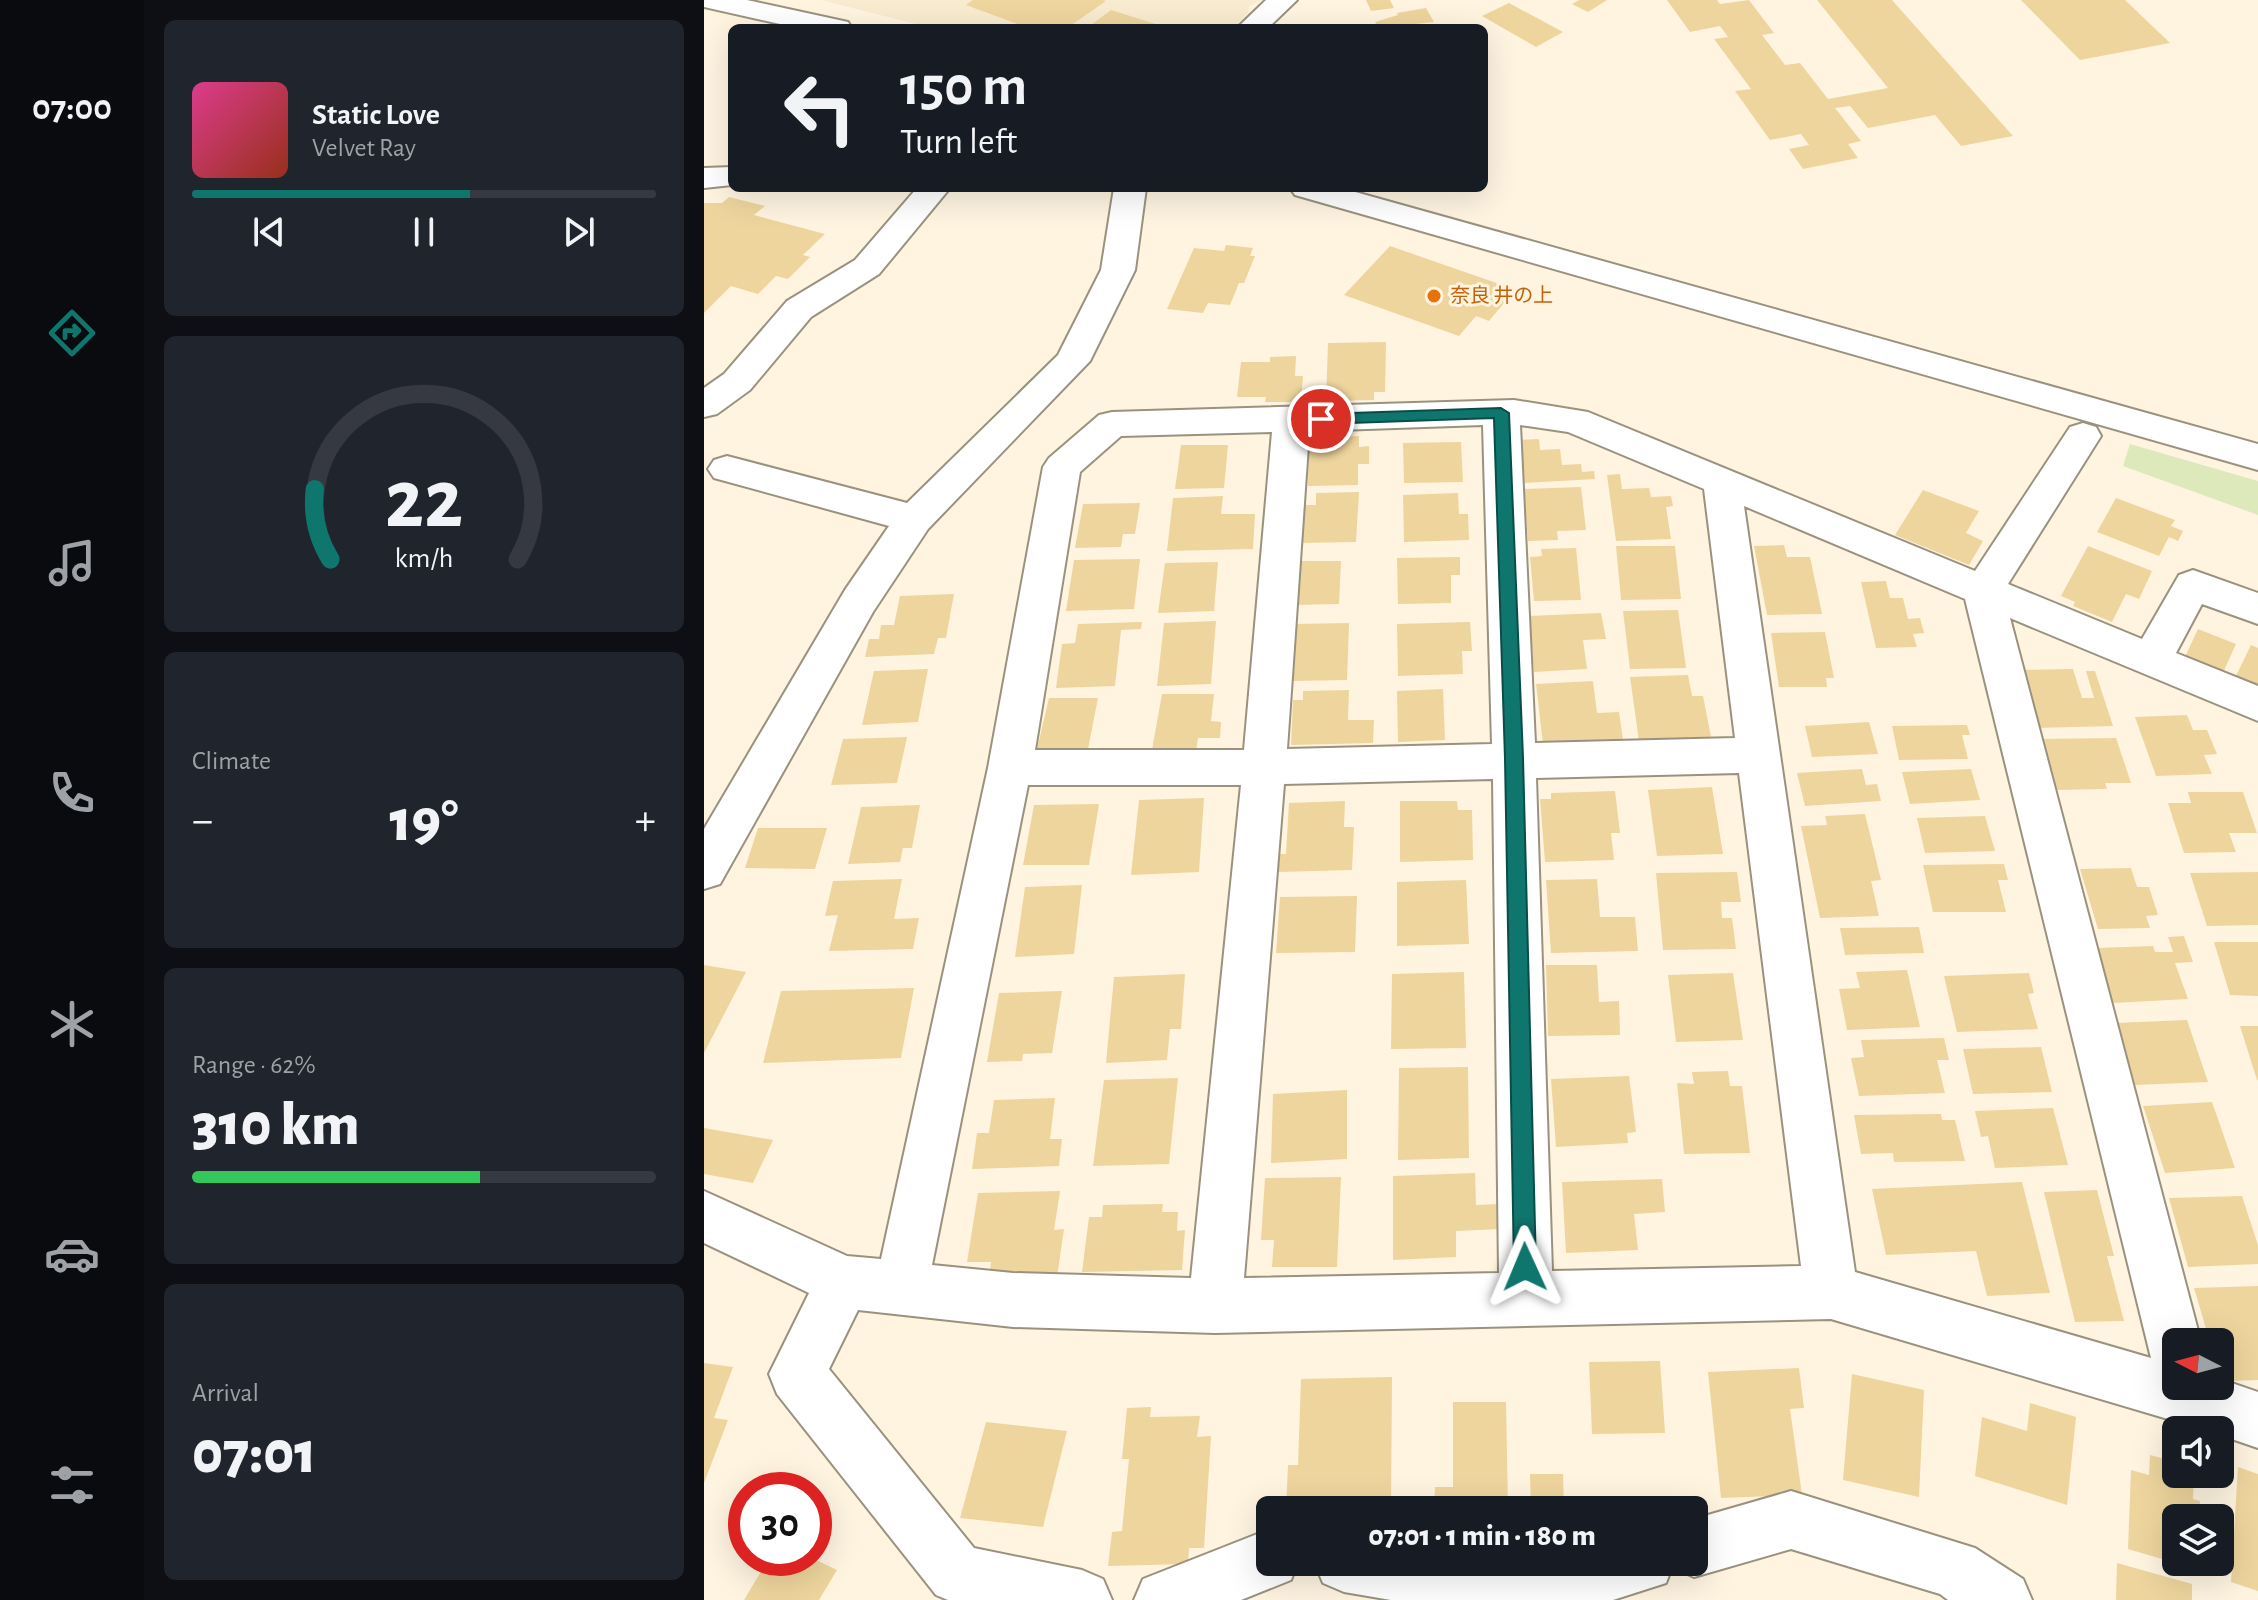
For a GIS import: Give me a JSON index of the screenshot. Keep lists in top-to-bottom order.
{
  "places": ["奈良 井の上"],
  "north": "left",
  "page": {
    "tabs": "07:00",
    "turn": ["150 m", "Turn left"],
    "song": ["Static Love", "Velvet Ray"],
    "tile": [
      "Climate",
      ["Range · 62%", "310 km"],
      ["Arrival", "07:01"]
    ],
    "heat": ["−", "19°", "+"],
    "limit": "30",
    "trip": "07:01 · 1 min · 180 m",
    "gauge": ["22", "km/h"]
  }
}
